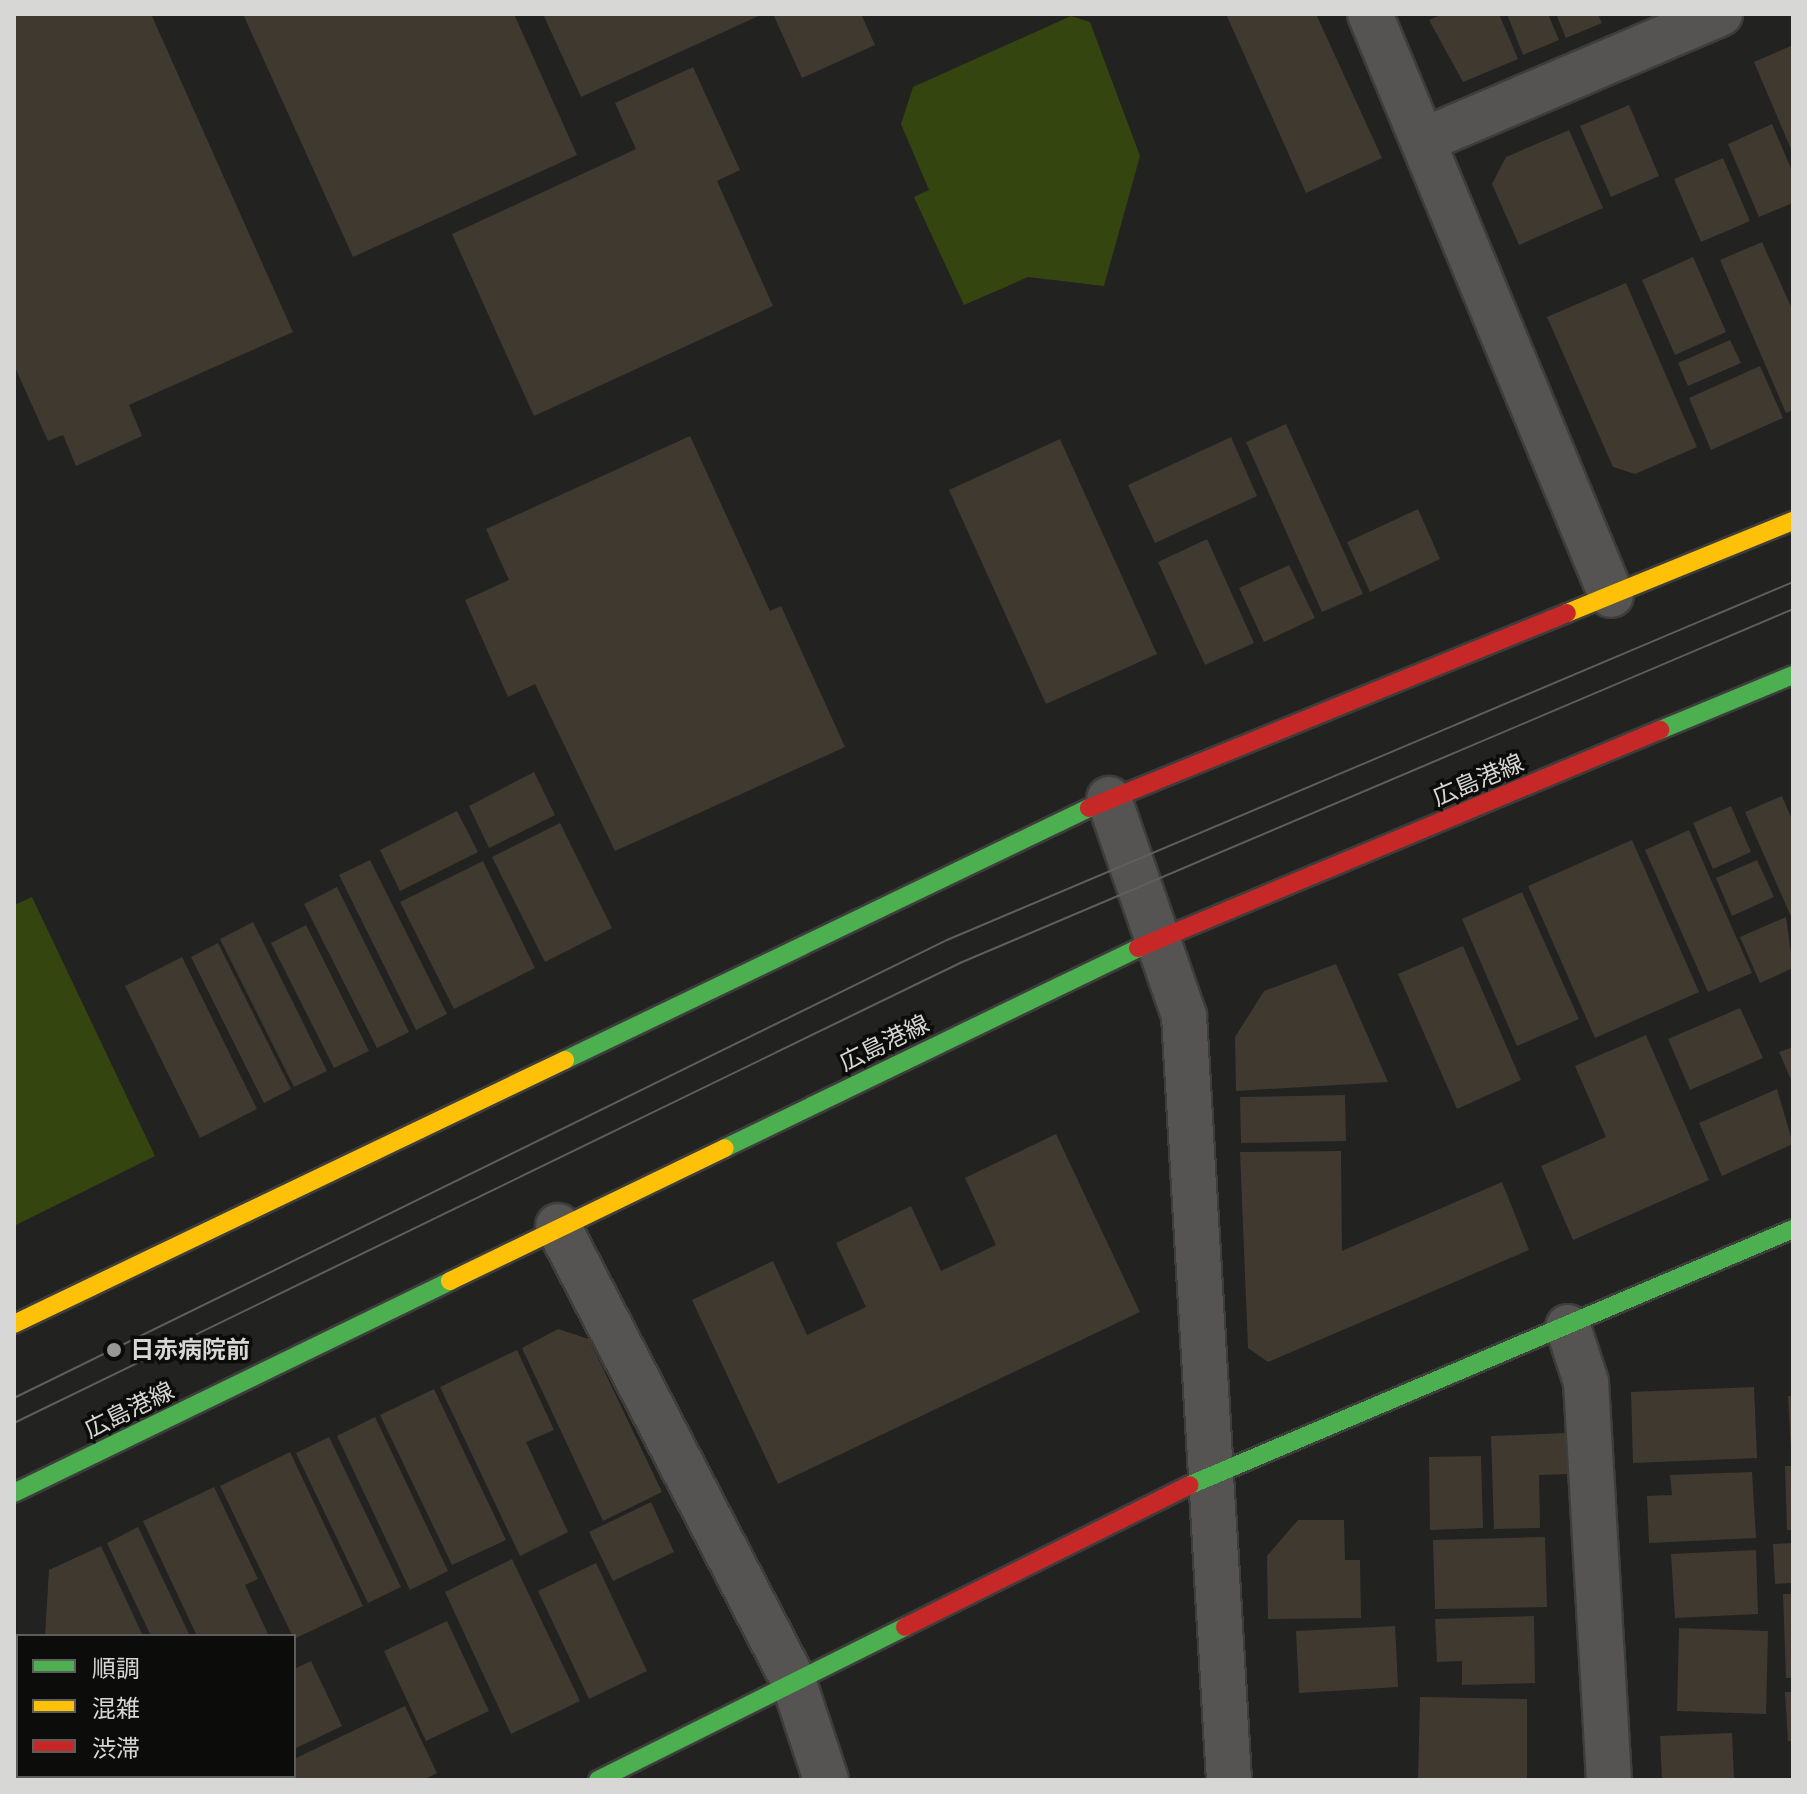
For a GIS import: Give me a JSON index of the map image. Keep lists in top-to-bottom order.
{
  "streets": {
    "main road": ["広島港線"]
  },
  "places": ["日赤病院前"],
  "legend": ["順調", "混雑", "渋滞"]
}
